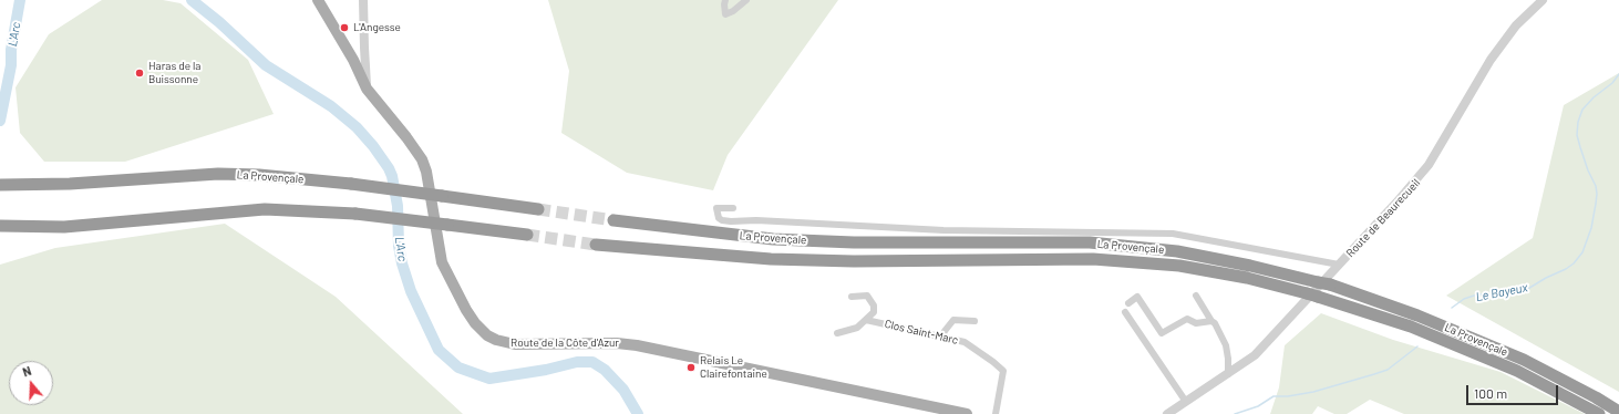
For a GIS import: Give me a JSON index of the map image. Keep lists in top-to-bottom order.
{
  "streets": {
    "highway": ["La Provençale"],
    "main road": ["Route de la Côte d'Azur"],
    "street": ["Route de Beaurecueil", "Clos Saint-Marc"]
  },
  "water": ["L'Arc", "Le Bayeux"],
  "places": ["L'Angesse", "Haras de la Buissonne", "Relais Le Clairefontaine"],
  "scale_bar": "100 m",
  "north": "top"
}
